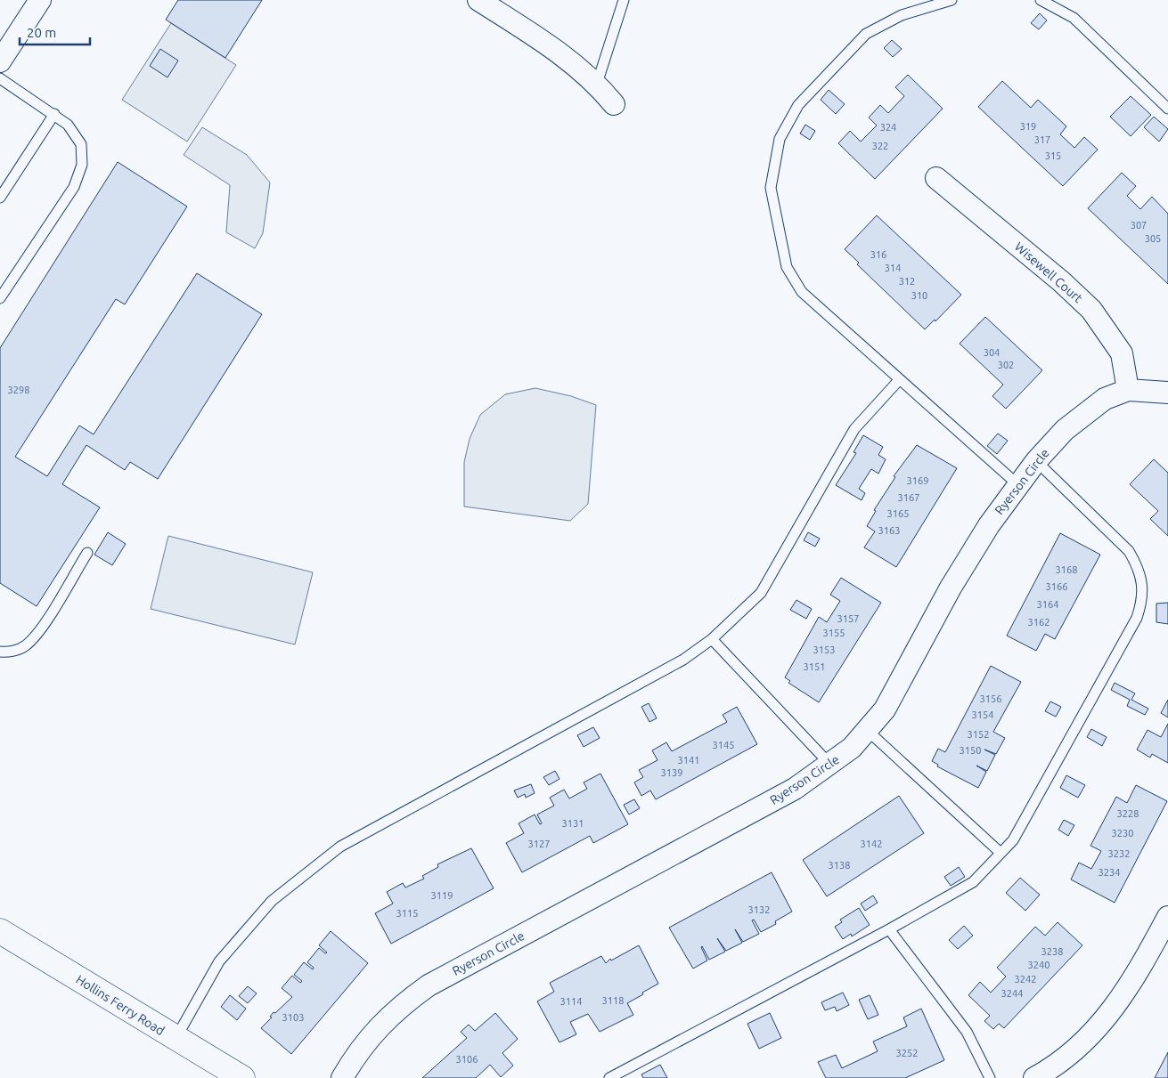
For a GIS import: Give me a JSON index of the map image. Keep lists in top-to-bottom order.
{
  "streets": {
    "street": ["Wisewell Court", "Ryerson Circle", "Hollins Ferry Road"]
  },
  "crossings": [
    ["Wisewell Court", "Ryerson Circle"]
  ],
  "house_numbers": [
    "319",
    "324",
    "317",
    "322",
    "315",
    "307",
    "305",
    "316",
    "314",
    "312",
    "310",
    "304",
    "302",
    "3298",
    "3169",
    "3167",
    "3165",
    "3163",
    "3168",
    "3166",
    "3164",
    "3157",
    "3162",
    "3155",
    "3153",
    "3151",
    "3156",
    "3154",
    "3152",
    "3145",
    "3150",
    "3141",
    "3139",
    "3228",
    "3131",
    "3230",
    "3127",
    "3142",
    "3232",
    "3138",
    "3234",
    "3119",
    "3132",
    "3115",
    "3238",
    "3240",
    "3242",
    "3244",
    "3118",
    "3114",
    "3103",
    "3252",
    "3106"
  ],
  "scale_bar": "20 m"
}
